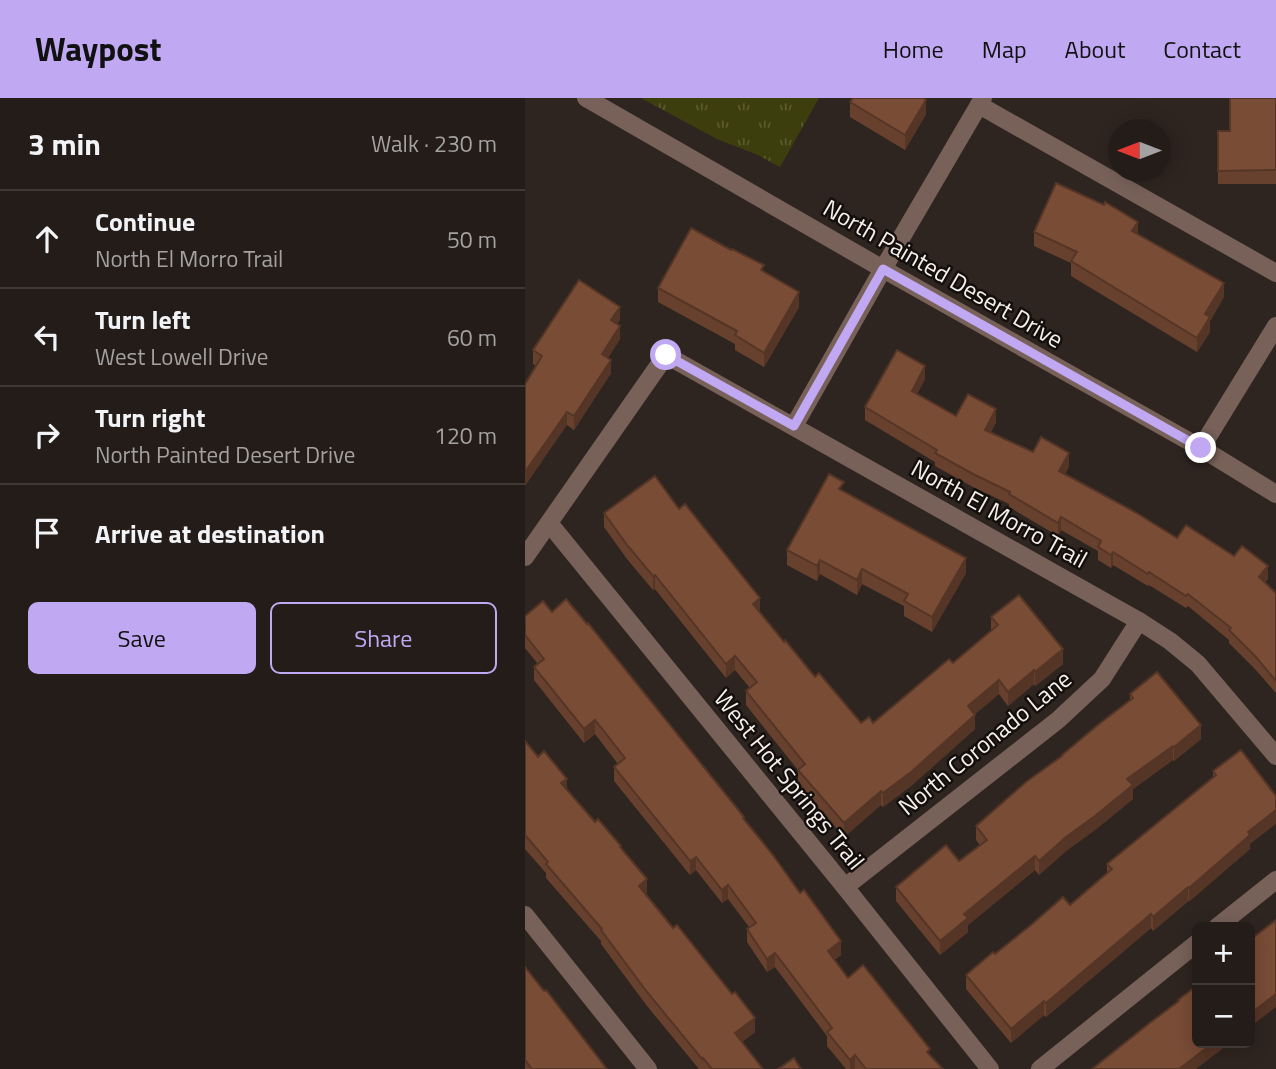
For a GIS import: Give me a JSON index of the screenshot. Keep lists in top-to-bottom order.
{
  "streets": {
    "street": [
      "North Painted Desert Drive",
      "North El Morro Trail",
      "North Coronado Lane",
      "West Hot Springs Trail"
    ]
  },
  "crossings": [
    ["North El Morro Trail", "North Coronado Lane"],
    ["North El Morro Trail", "West Hot Springs Trail"],
    ["North Coronado Lane", "West Hot Springs Trail"]
  ],
  "north": "left",
  "page": {
    "header": "Waypost",
    "nav": [
      "Home",
      "Map",
      "About",
      "Contact"
    ],
    "heading": ["3 min", "Walk · 230 m"],
    "list": [
      ["Continue", "North El Morro Trail", "50 m"],
      ["Turn left", "West Lowell Drive", "60 m"],
      ["Turn right", "North Painted Desert Drive", "120 m"],
      "Arrive at destination"
    ],
    "buttons": ["Save", "Share"],
    "map_buttons": ["+", "−"]
  }
}
